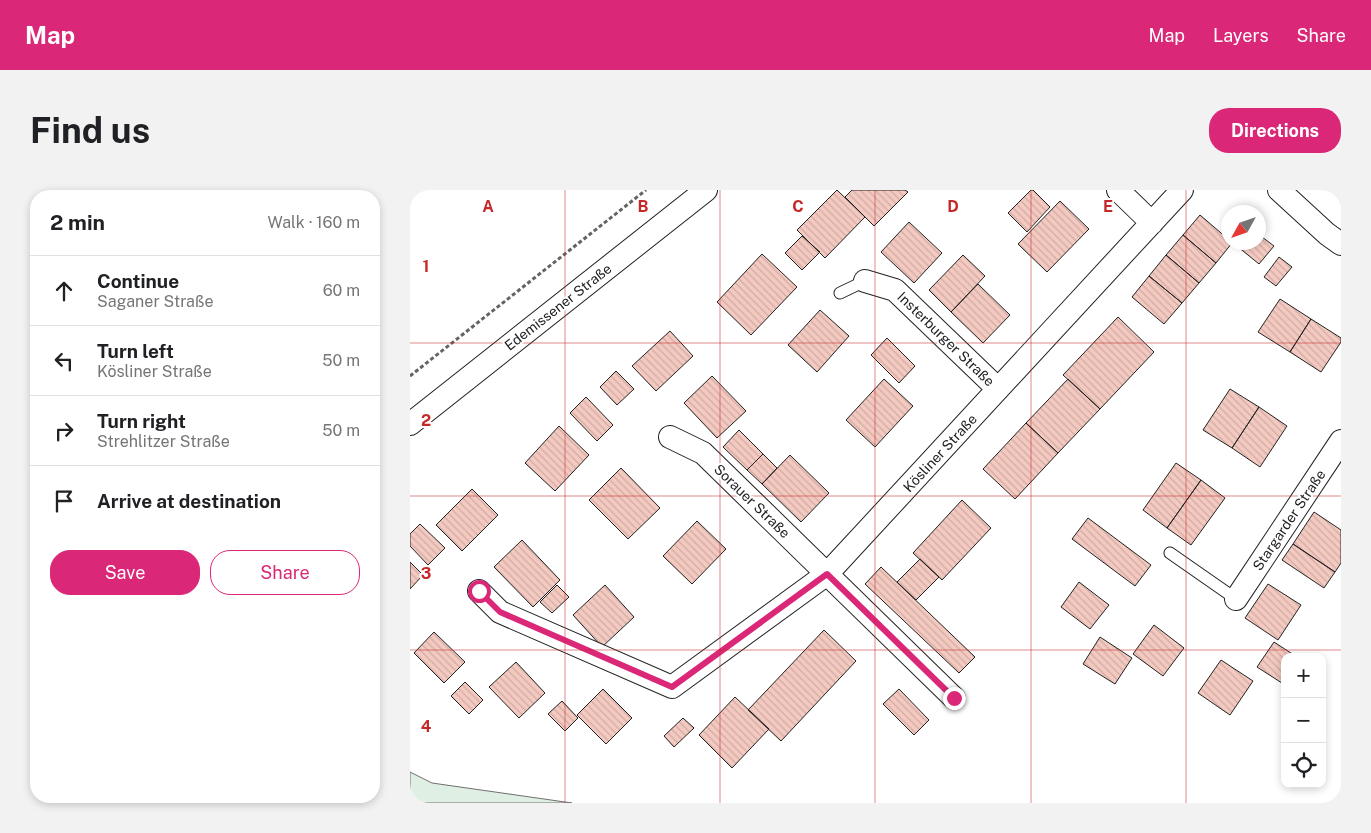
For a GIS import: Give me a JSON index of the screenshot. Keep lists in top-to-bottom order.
{
  "streets": {
    "street": [
      "Edemissener Straße",
      "Insterburger Straße",
      "Kösliner Straße",
      "Sorauer Straße",
      "Stargarder Straße"
    ]
  },
  "crossings": [
    ["Insterburger Straße", "Kösliner Straße"],
    ["Kösliner Straße", "Sorauer Straße"]
  ],
  "north": "bottom left",
  "page": {
    "header": "Map",
    "nav": ["Map", "Layers", "Share"],
    "buttons": [
      "Directions",
      ["Save", "Share"]
    ],
    "title": "Find us",
    "heading": ["2 min", "Walk · 160 m"],
    "list": [
      ["Continue", "Saganer Straße", "60 m"],
      ["Turn left", "Kösliner Straße", "50 m"],
      ["Turn right", "Strehlitzer Straße", "50 m"],
      "Arrive at destination"
    ],
    "map_buttons": ["+", "−"]
  },
  "grid": {
    "columns": [
      "A",
      "B",
      "C",
      "D",
      "E"
    ],
    "rows": [
      "1",
      "2",
      "3",
      "4"
    ]
  }
}
